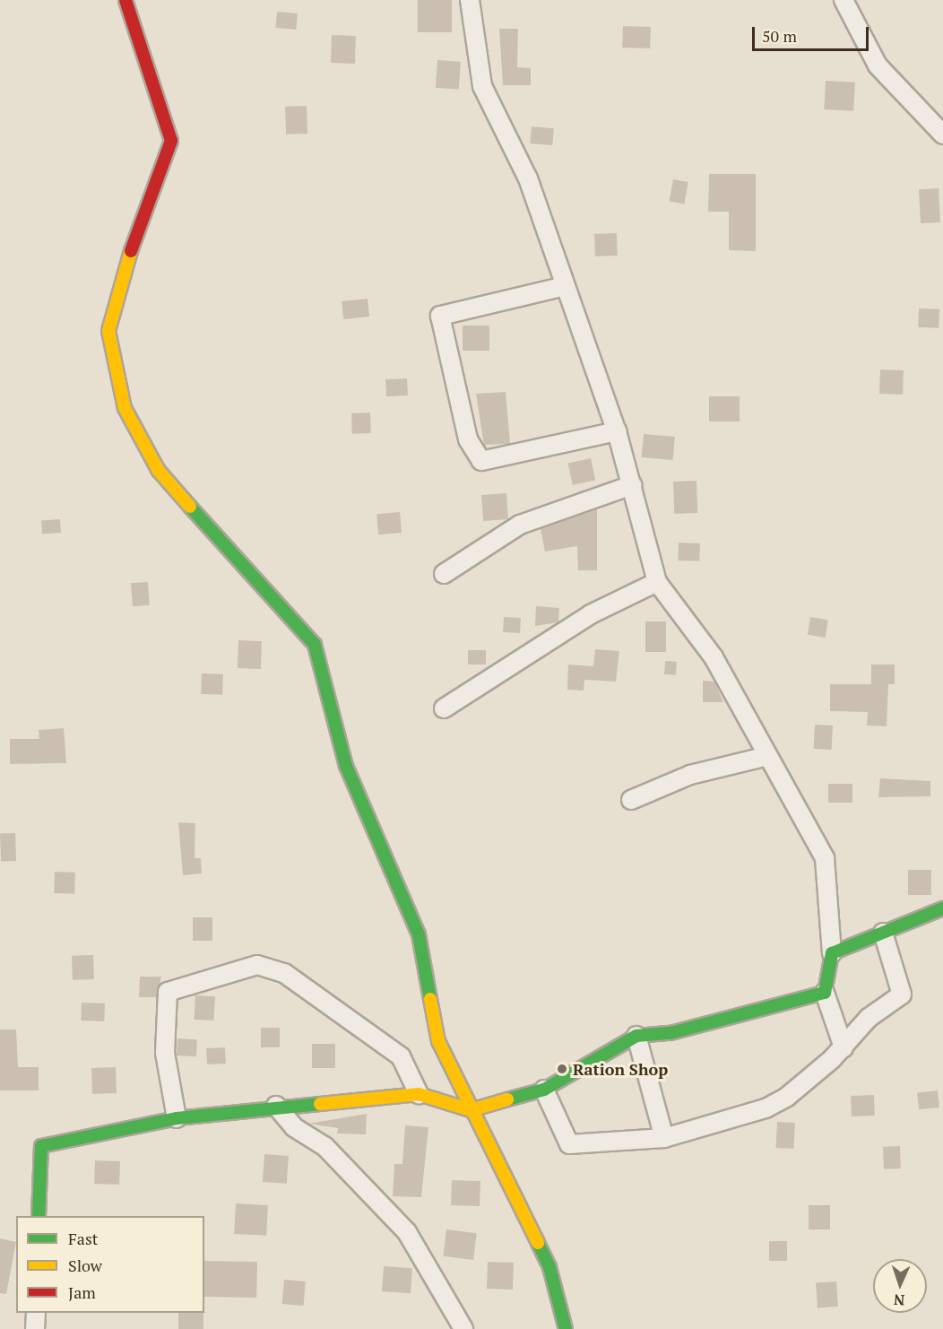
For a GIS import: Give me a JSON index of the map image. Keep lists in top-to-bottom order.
{
  "places": ["Ration Shop"],
  "legend": ["Fast", "Slow", "Jam"],
  "scale_bar": "50 m",
  "north": "bottom"
}
